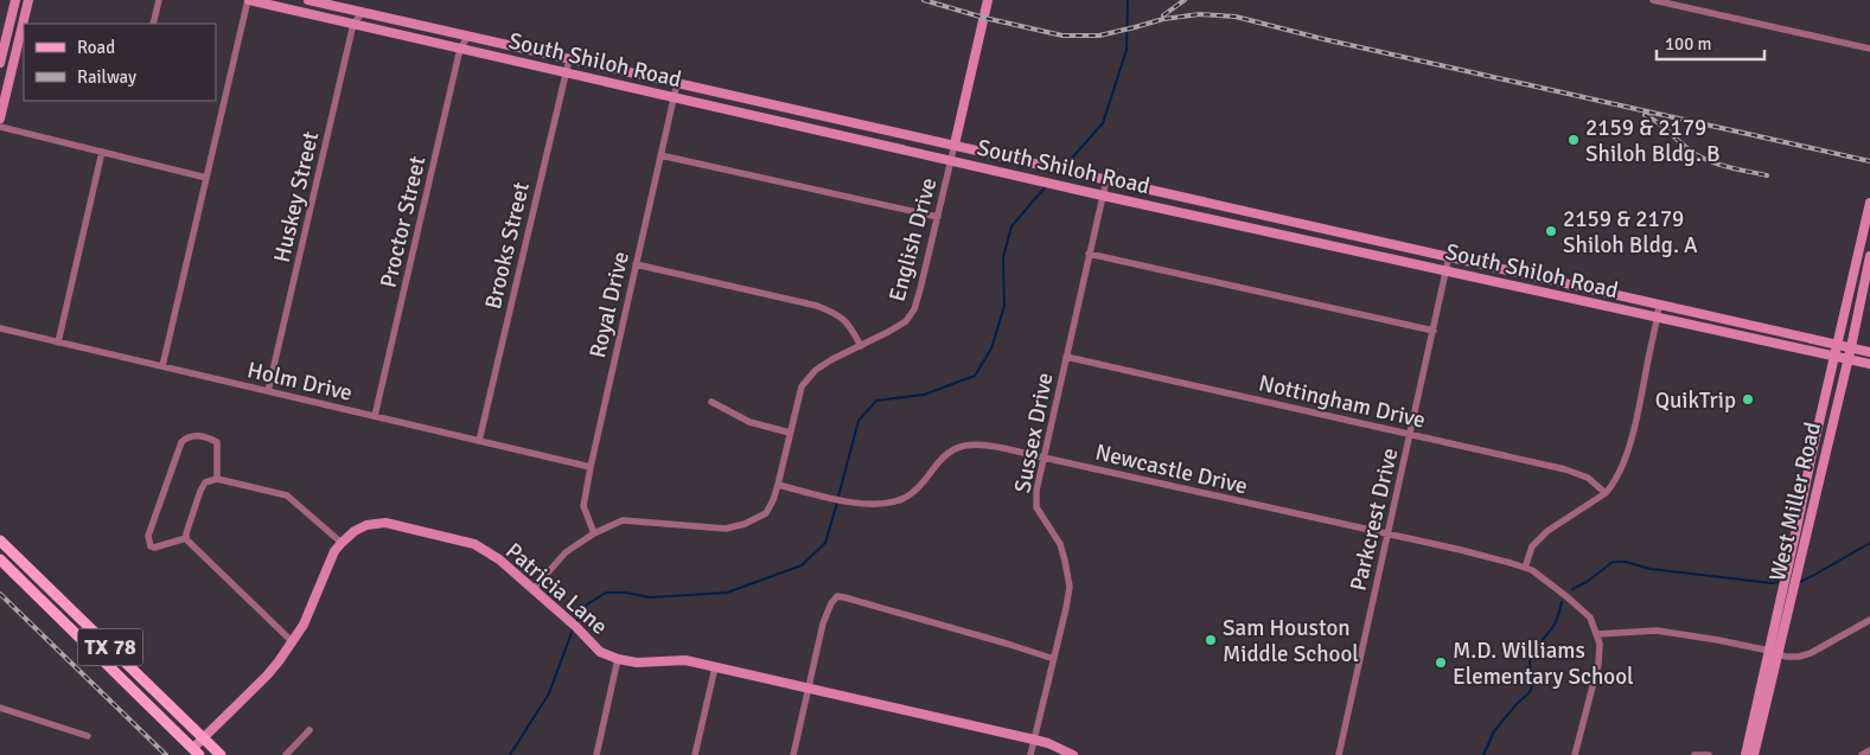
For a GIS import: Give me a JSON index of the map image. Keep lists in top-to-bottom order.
{
  "streets": {
    "main road": [
      "South Shiloh Road",
      "West Miller Road",
      "Patricia Lane",
      "TX 78"
    ],
    "street": [
      "Huskey Street",
      "Proctor Street",
      "English Drive",
      "Brooks Street",
      "Royal Drive",
      "Holm Drive",
      "Nottingham Drive",
      "Sussex Drive",
      "Newcastle Drive",
      "Parkcrest Drive"
    ]
  },
  "crossings": [
    ["South Shiloh Road", "Huskey Street"],
    ["South Shiloh Road", "Proctor Street"],
    ["South Shiloh Road", "English Drive"],
    ["South Shiloh Road", "Brooks Street"],
    ["South Shiloh Road", "Royal Drive"],
    ["South Shiloh Road", "Sussex Drive"],
    ["South Shiloh Road", "West Miller Road"],
    ["South Shiloh Road", "Parkcrest Drive"],
    ["Huskey Street", "Holm Drive"],
    ["Proctor Street", "Holm Drive"],
    ["English Drive", "Royal Drive"],
    ["English Drive", "Newcastle Drive"],
    ["English Drive", "Patricia Lane"],
    ["Brooks Street", "Holm Drive"],
    ["Royal Drive", "Holm Drive"],
    ["Nottingham Drive", "Sussex Drive"],
    ["Nottingham Drive", "Parkcrest Drive"],
    ["Sussex Drive", "Newcastle Drive"],
    ["Sussex Drive", "Patricia Lane"],
    ["Newcastle Drive", "Parkcrest Drive"],
    ["Patricia Lane", "TX 78"]
  ],
  "places": [
    "2159 & 2179 Shiloh Bldg. B",
    "2159 & 2179 Shiloh Bldg. A",
    "QuikTrip",
    "Sam Houston Middle School",
    "M.D. Williams Elementary School"
  ],
  "legend": ["Road", "Railway"],
  "scale_bar": "100 m"
}
